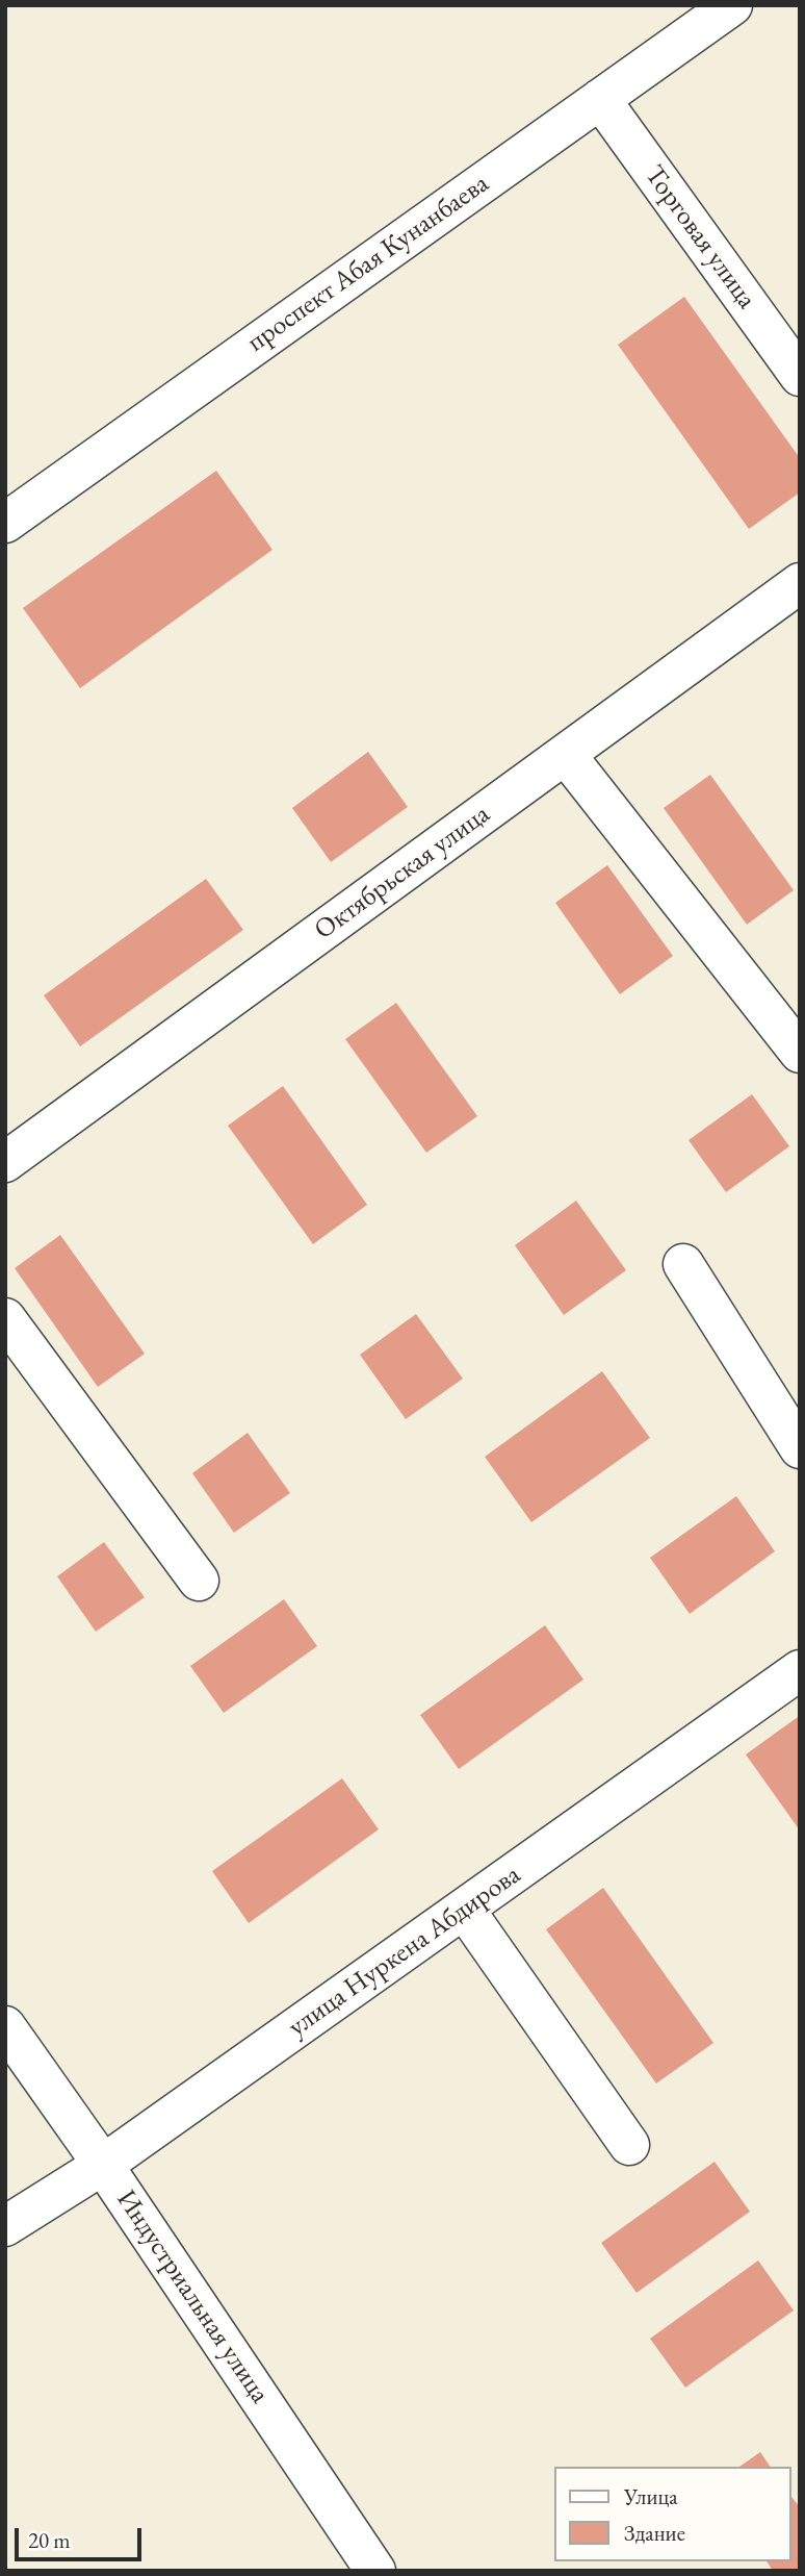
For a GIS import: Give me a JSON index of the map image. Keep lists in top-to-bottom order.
{
  "streets": {
    "street": [
      "Торговая улица",
      "проспект Абая Кунанбаева",
      "Октябрьская улица",
      "улица Нуркена Абдирова",
      "Индустриальная улица"
    ]
  },
  "crossings": [
    ["Торговая улица", "проспект Абая Кунанбаева"],
    ["улица Нуркена Абдирова", "Индустриальная улица"]
  ],
  "legend": ["Улица", "Здание"],
  "scale_bar": "20 m"
}
